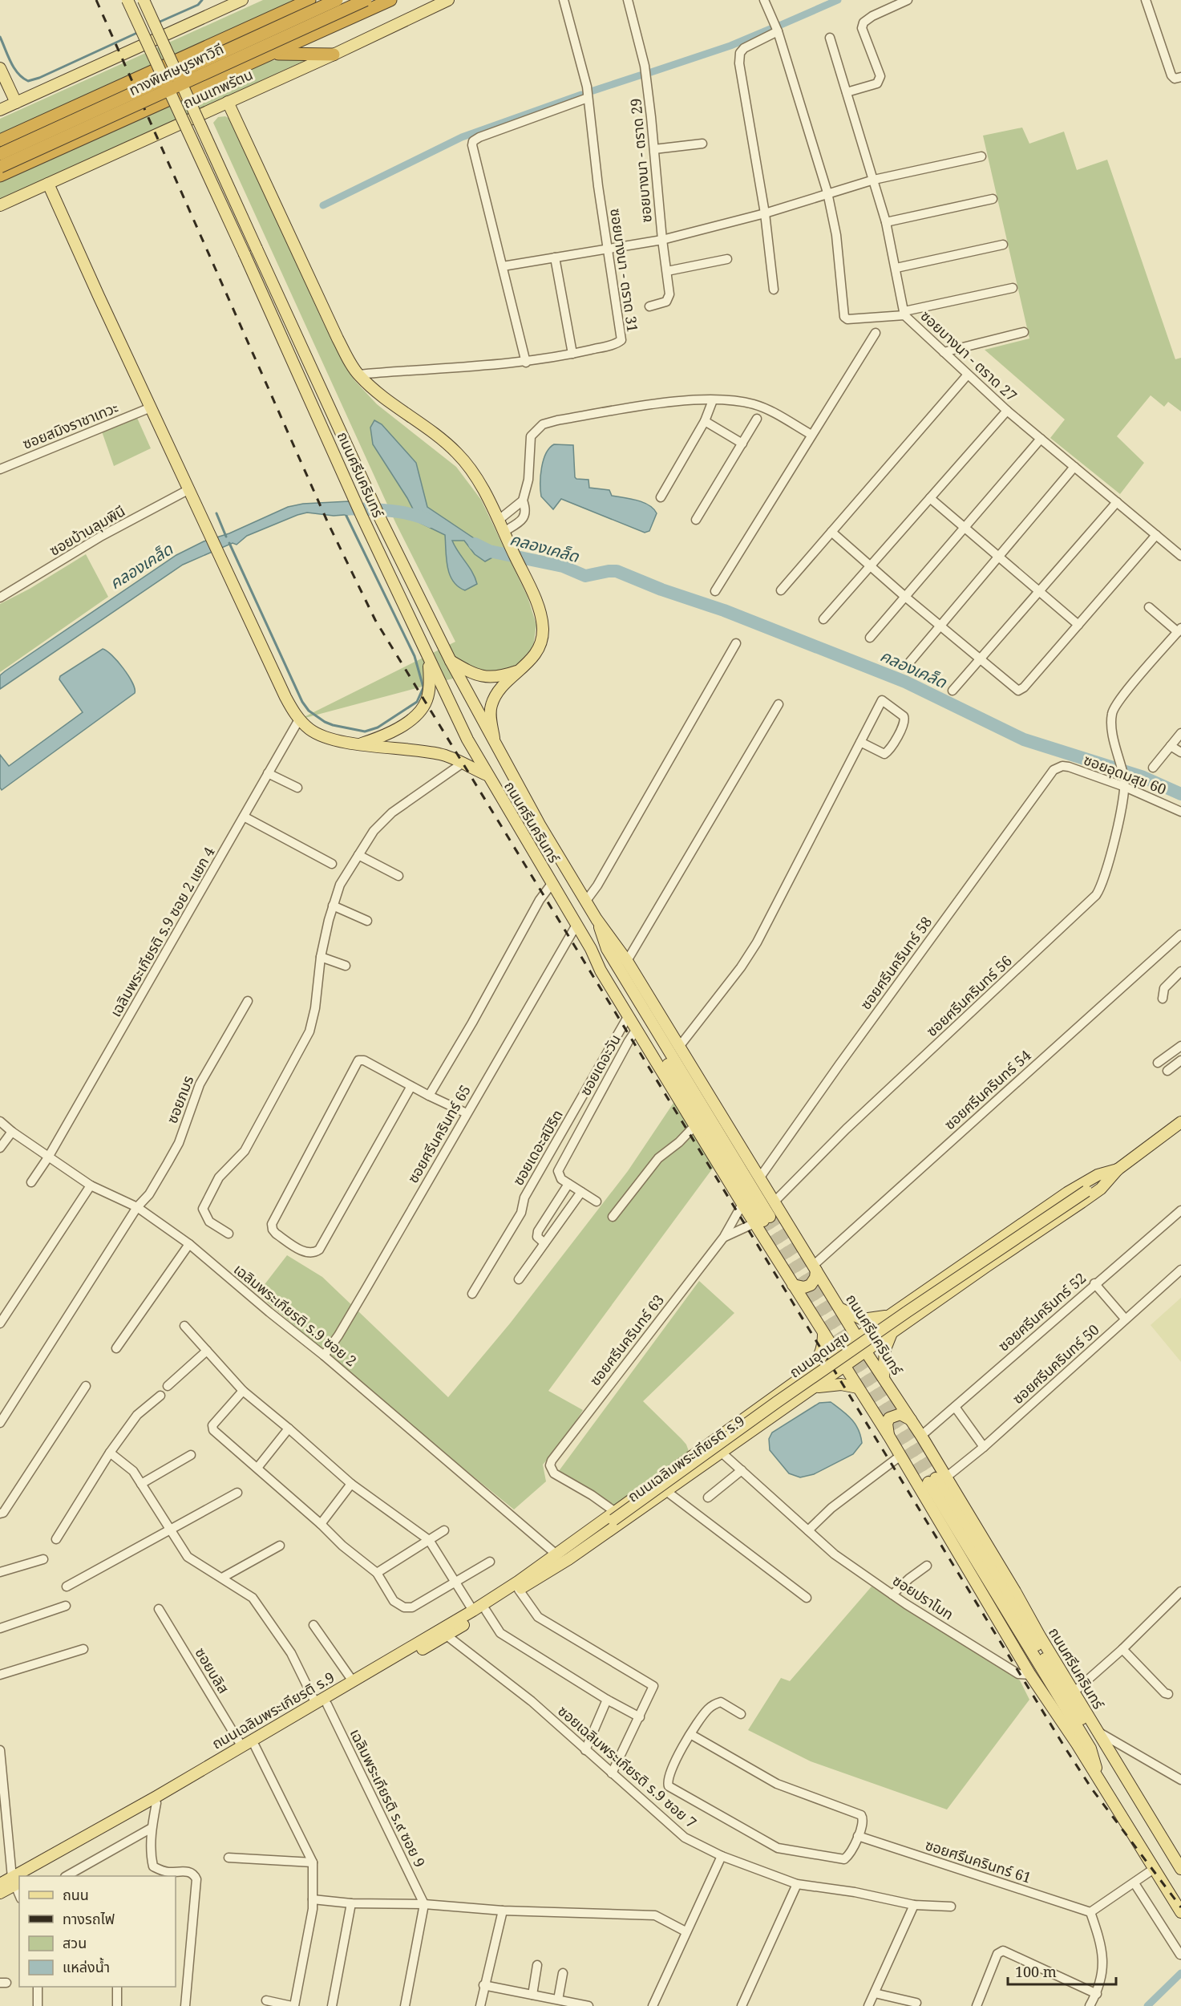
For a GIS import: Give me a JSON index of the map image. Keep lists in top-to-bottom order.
{
  "streets": {
    "highway": ["ทางพิเศษบูรพาวิถี", "ถนนเทพรัตน"],
    "main road": ["ถนนศรีนครินทร์", "ถนนอุดมสุข", "ถนนเฉลิมพระเกียรติ ร.9"],
    "street": [
      "ซอยบางนา - ตราด 29",
      "ซอยบางนา - ตราด 31",
      "ซอยบางนา - ตราด 27",
      "ซอยสมิงราชาเทวะ",
      "ซอยบ้านลุมพินี",
      "ซอยอุดมสุข 60",
      "เฉลิมพระเกียรติ ร.9 ซอย 2 แยก 4",
      "ซอยศรีนครินทร์ 58",
      "ซอยศรีนครินทร์ 56",
      "ซอยเดอะวัน",
      "ซอยศรีนครินทร์ 54",
      "ซอยภมร",
      "ซอยศรีนครินทร์ 65",
      "ซอยเดอะสปิริต",
      "ซอยศรีนครินทร์ 52",
      "เฉลิมพระเกียรติ ร.9 ซอย 2",
      "ซอยศรีนครินทร์ 63",
      "ซอยศรีนครินทร์ 50",
      "ซอยปราโมท",
      "ซอยบลิส",
      "ซอยเฉลิมพระเกียรติ ร.9 ซอย 7",
      "เฉลิมพระเกียรติ ร.๙ ซอย 9",
      "ซอยศรีนครินทร์ 61"
    ]
  },
  "crossings": [
    ["ถนนศรีนครินทร์", "ซอยศรีนครินทร์ 58"],
    ["ถนนศรีนครินทร์", "ซอยศรีนครินทร์ 56"],
    ["ถนนศรีนครินทร์", "ซอยเดอะวัน"],
    ["ถนนศรีนครินทร์", "ซอยศรีนครินทร์ 54"],
    ["ถนนศรีนครินทร์", "ซอยศรีนครินทร์ 65"],
    ["ถนนศรีนครินทร์", "ซอยเดอะสปิริต"],
    ["ถนนศรีนครินทร์", "ซอยศรีนครินทร์ 52"],
    ["ถนนศรีนครินทร์", "ซอยศรีนครินทร์ 63"],
    ["ถนนศรีนครินทร์", "ถนนอุดมสุข"],
    ["ถนนศรีนครินทร์", "ซอยศรีนครินทร์ 50"],
    ["ถนนศรีนครินทร์", "ถนนเฉลิมพระเกียรติ ร.9"],
    ["ถนนศรีนครินทร์", "ซอยปราโมท"],
    ["ซอยอุดมสุข 60", "ซอยศรีนครินทร์ 58"],
    ["ซอยอุดมสุข 60", "ซอยศรีนครินทร์ 56"],
    ["เฉลิมพระเกียรติ ร.9 ซอย 2 แยก 4", "เฉลิมพระเกียรติ ร.9 ซอย 2"],
    ["ซอยภมร", "เฉลิมพระเกียรติ ร.9 ซอย 2"],
    ["ซอยศรีนครินทร์ 65", "เฉลิมพระเกียรติ ร.9 ซอย 2"],
    ["เฉลิมพระเกียรติ ร.9 ซอย 2", "ถนนเฉลิมพระเกียรติ ร.9"],
    ["ซอยศรีนครินทร์ 63", "ถนนอุดมสุข"],
    ["ซอยศรีนครินทร์ 63", "ถนนเฉลิมพระเกียรติ ร.9"],
    ["ถนนอุดมสุข", "ถนนเฉลิมพระเกียรติ ร.9"],
    ["ถนนเฉลิมพระเกียรติ ร.9", "ซอยปราโมท"],
    ["ถนนเฉลิมพระเกียรติ ร.9", "ซอยบลิส"],
    ["ถนนเฉลิมพระเกียรติ ร.9", "ซอยเฉลิมพระเกียรติ ร.9 ซอย 7"],
    ["ถนนเฉลิมพระเกียรติ ร.9", "เฉลิมพระเกียรติ ร.๙ ซอย 9"]
  ],
  "water": ["คลองเคล็ด"],
  "legend": [
    "ถนน",
    "ทางรถไฟ",
    "สวน",
    "แหล่งน้ำ"
  ],
  "scale_bar": "100 m"
}
